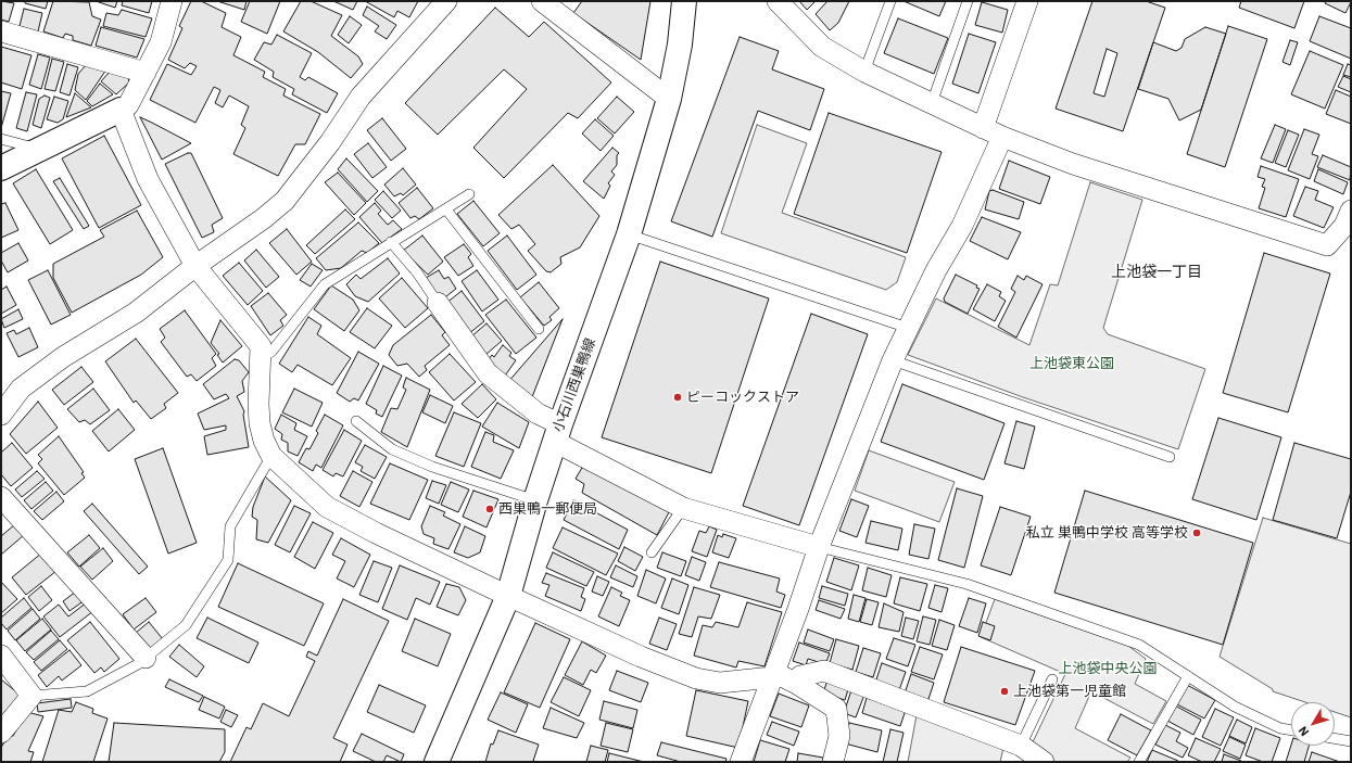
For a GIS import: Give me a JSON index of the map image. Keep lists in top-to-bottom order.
{
  "streets": {
    "main road": ["小石川西巣鴨線"]
  },
  "districts": ["上池袋一丁目"],
  "parks": ["上池袋東公園", "上池袋中央公園"],
  "places": [
    "ピーコックストア",
    "西巣鴨一郵便局",
    "私立 巣鴨中学校 高等学校",
    "上池袋第一児童館"
  ],
  "north": "bottom left"
}
